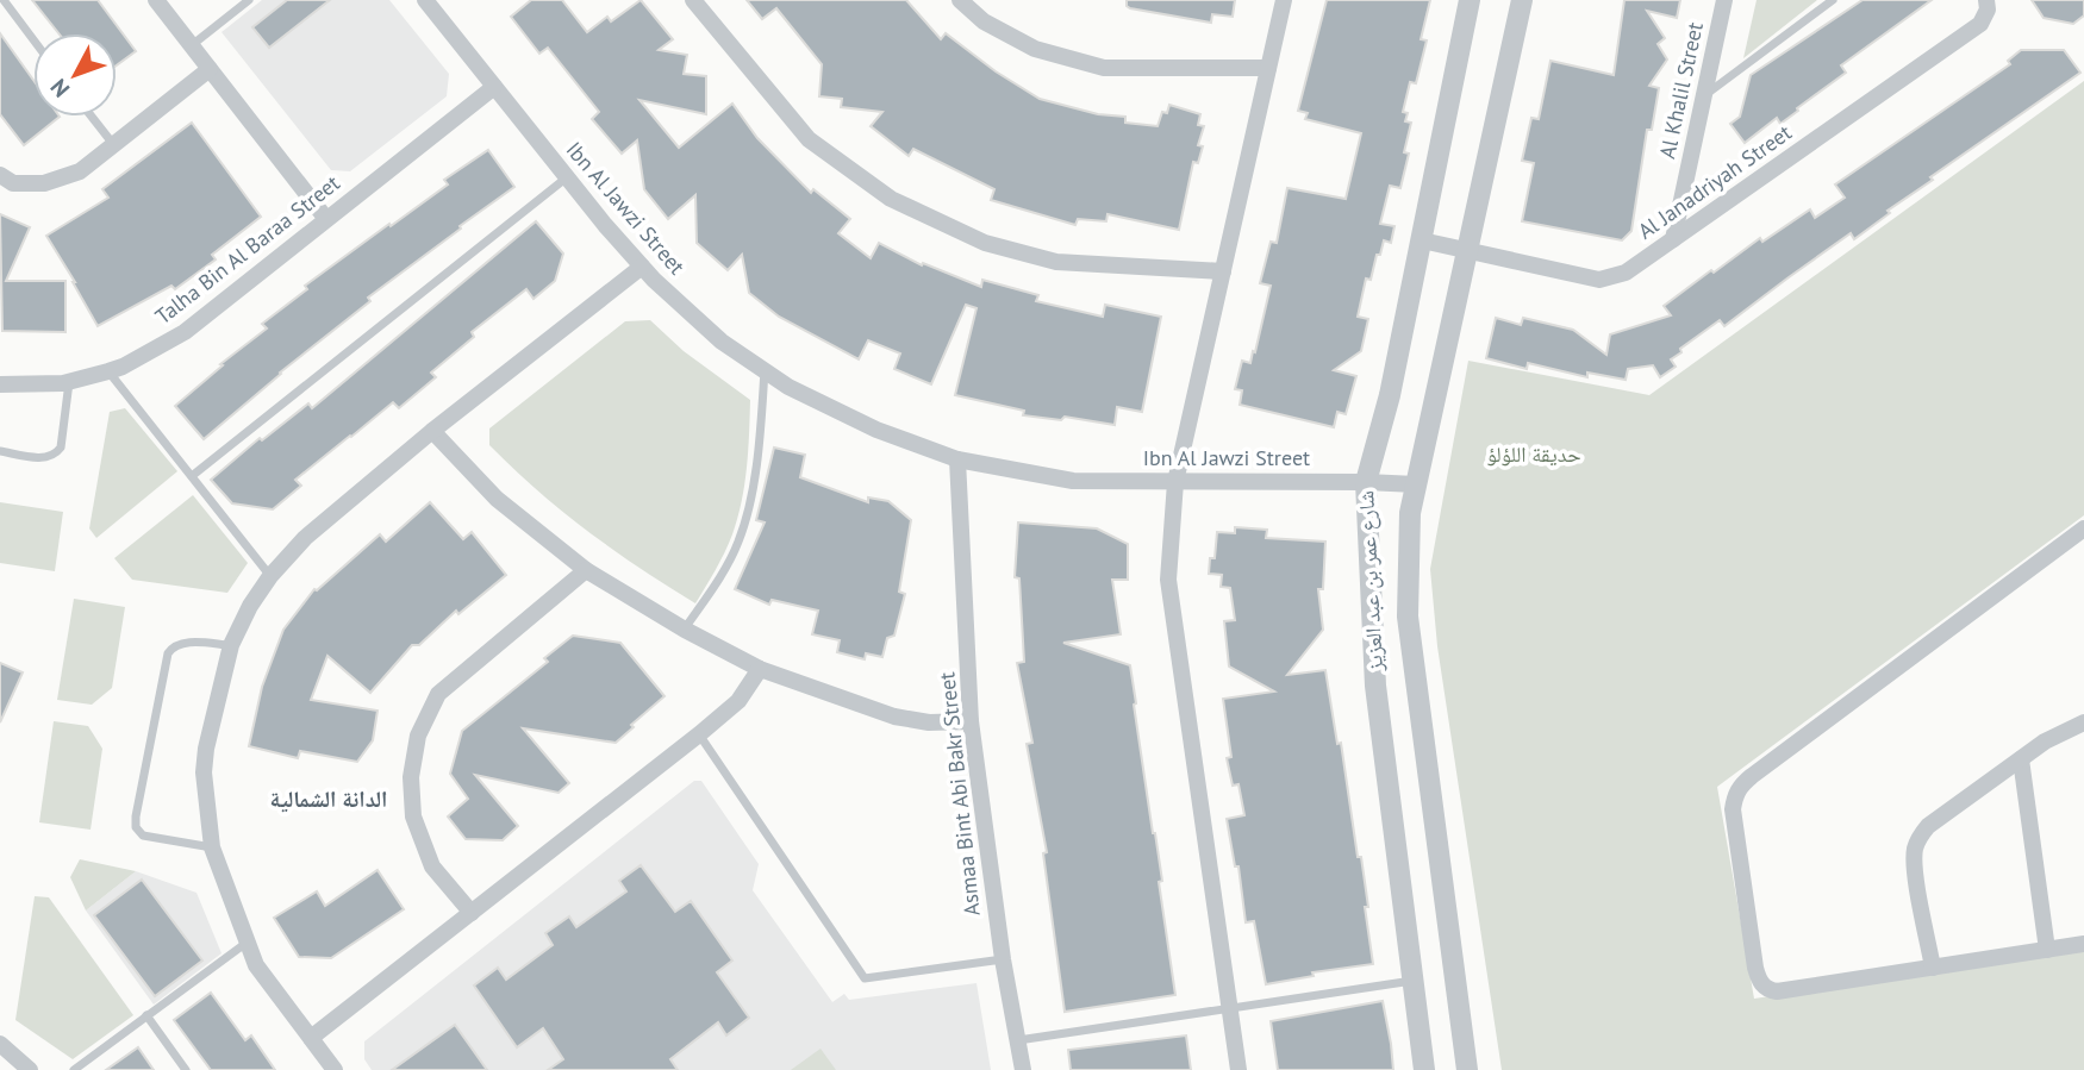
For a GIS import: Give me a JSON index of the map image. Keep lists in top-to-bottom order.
{
  "streets": {
    "street": [
      "Al Khalil Street",
      "Al Janadriyah Street",
      "Ibn Al Jawzi Street",
      "Talha Bin Al Baraa Street",
      "شارع عمر بن عبد العزيز",
      "Asmaa Bint Abi Bakr Street"
    ]
  },
  "crossings": [
    ["Al Khalil Street", "Al Janadriyah Street"],
    ["Al Janadriyah Street", "شارع عمر بن عبد العزيز"],
    ["Ibn Al Jawzi Street", "Talha Bin Al Baraa Street"],
    ["Ibn Al Jawzi Street", "شارع عمر بن عبد العزيز"],
    ["Ibn Al Jawzi Street", "Asmaa Bint Abi Bakr Street"]
  ],
  "districts": ["الدانة الشمالية"],
  "parks": ["حديقة اللؤلؤ"],
  "north": "bottom left"
}
